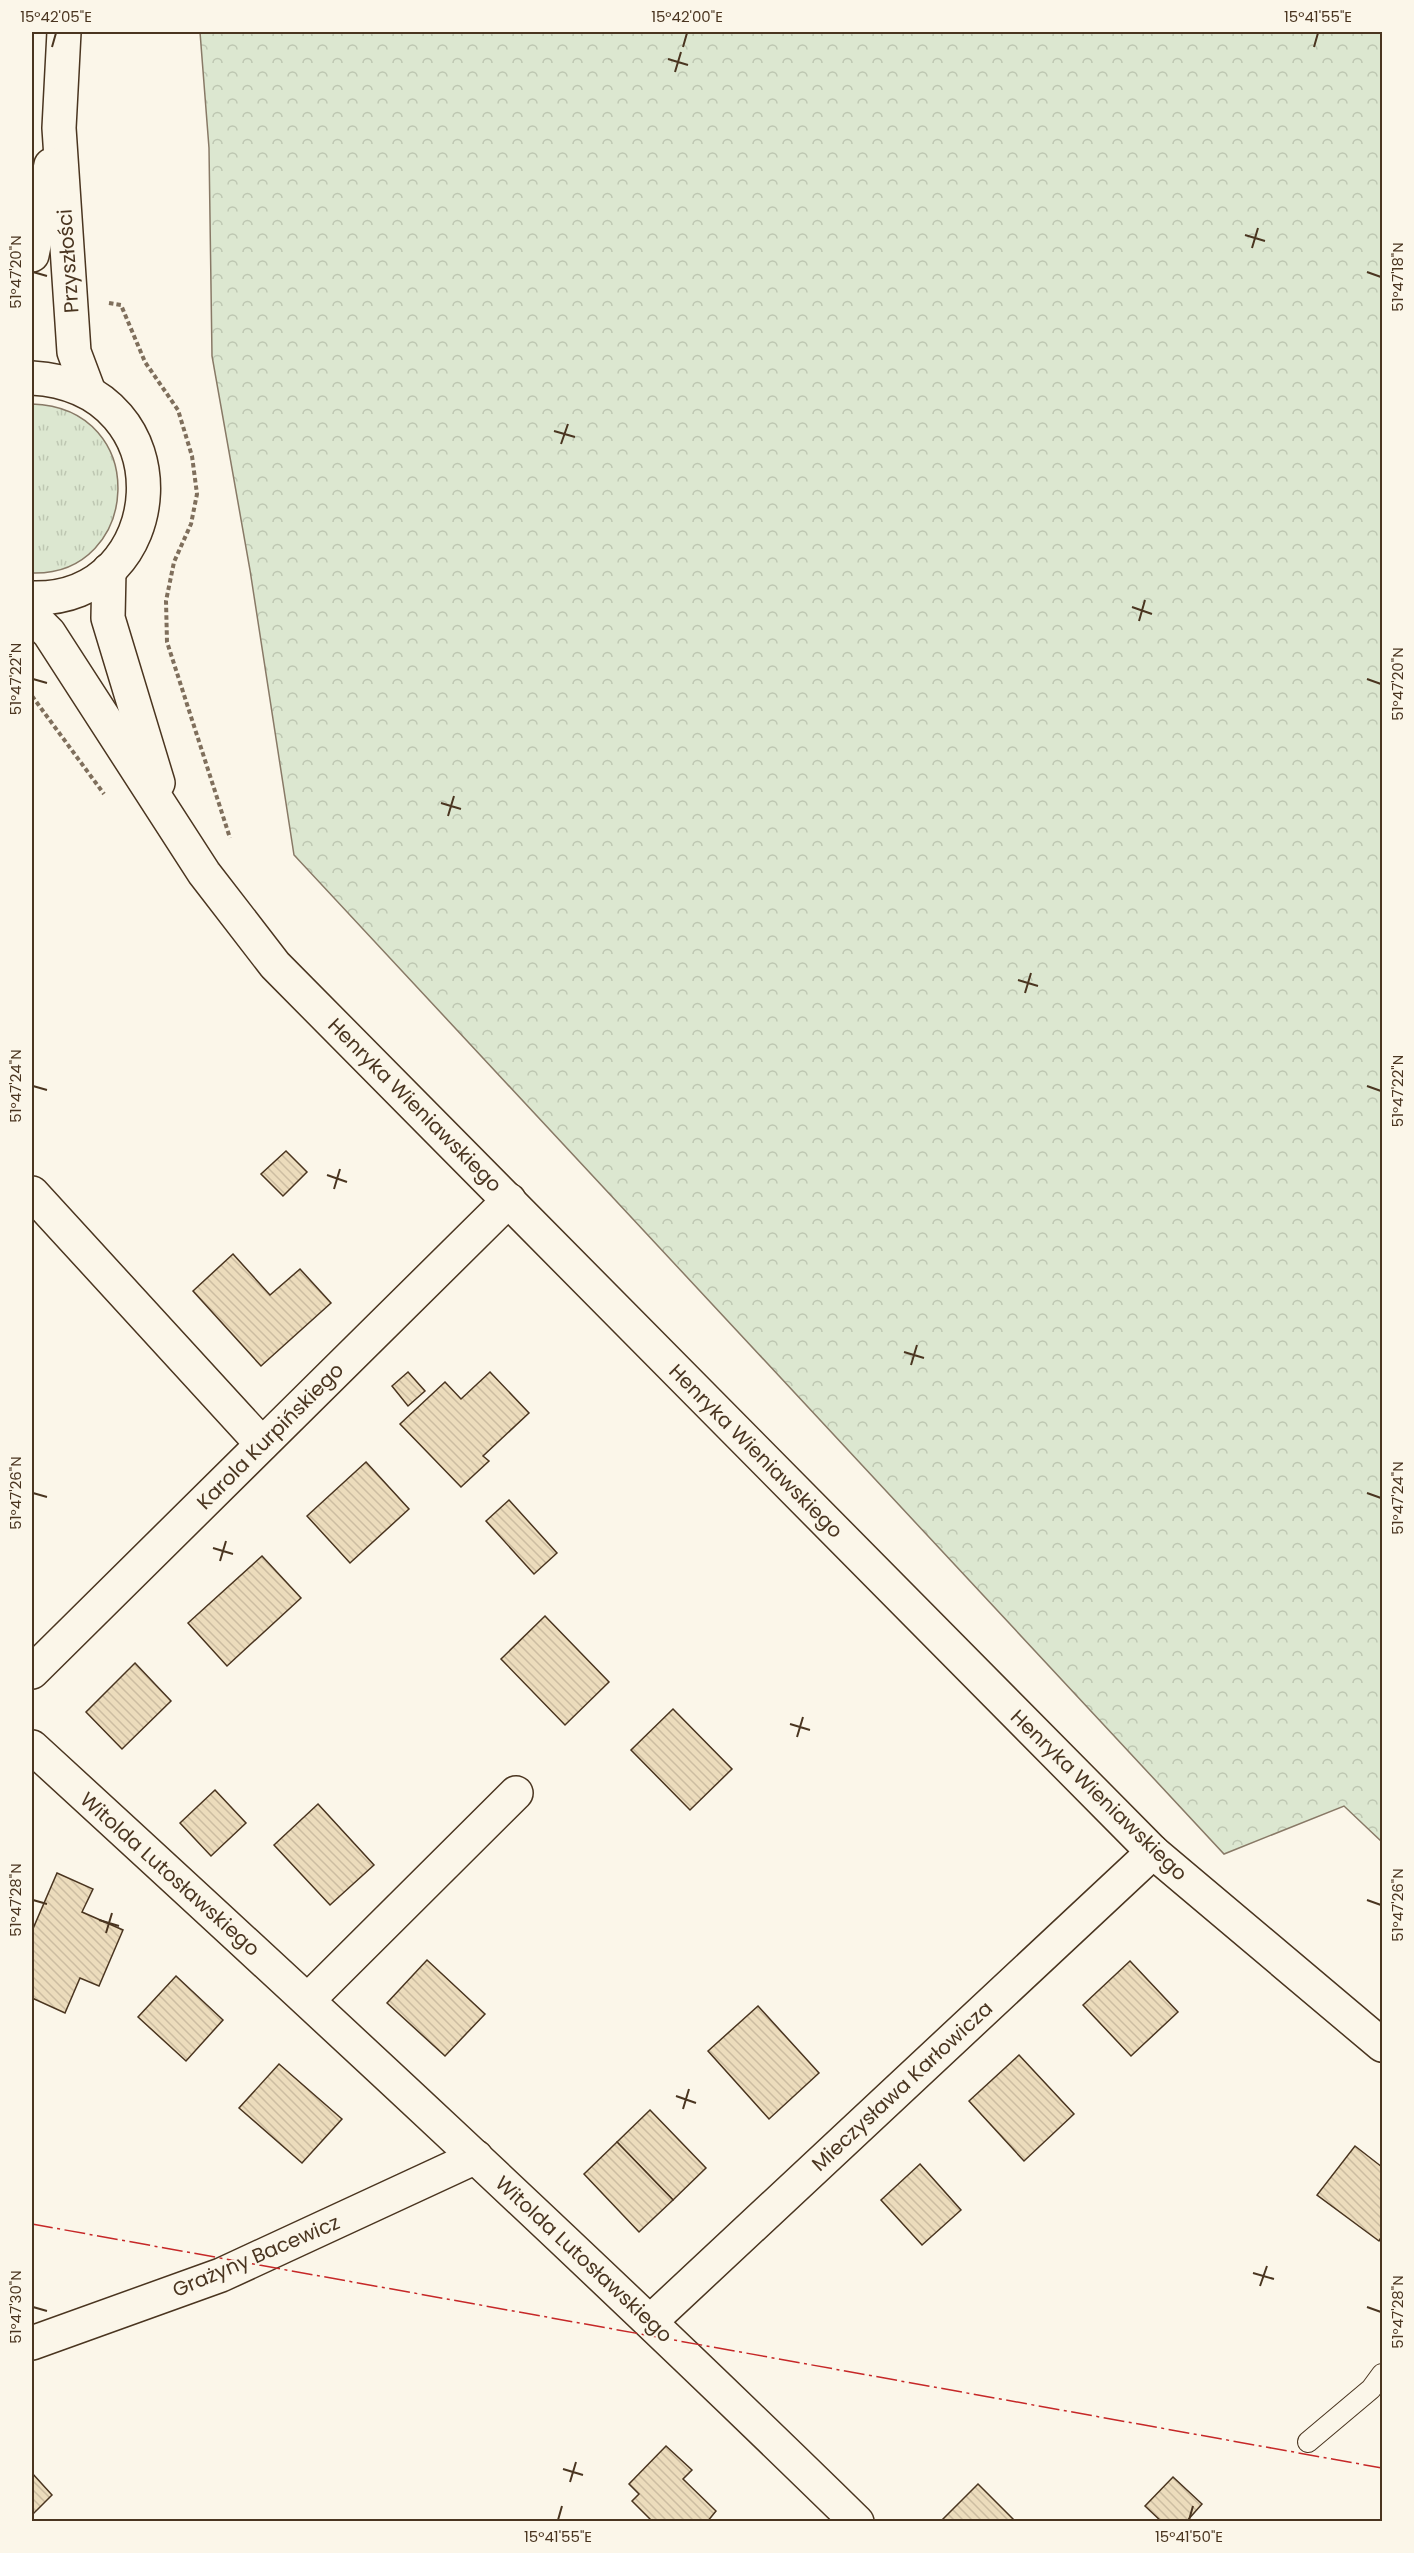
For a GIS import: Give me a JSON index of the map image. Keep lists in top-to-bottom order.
{
  "streets": {
    "street": [
      "Przyszłości",
      "Henryka Wieniawskiego",
      "Karola Kurpińskiego",
      "Witolda Lutosławskiego",
      "Mieczysława Karłowicza",
      "Grażyny Bacewicz"
    ]
  },
  "crossings": [
    ["Henryka Wieniawskiego", "Karola Kurpińskiego"],
    ["Henryka Wieniawskiego", "Mieczysława Karłowicza"],
    ["Witolda Lutosławskiego", "Mieczysława Karłowicza"],
    ["Witolda Lutosławskiego", "Grażyny Bacewicz"]
  ],
  "coordinates": [
    "15°42'05\"E",
    "15°42'00\"E",
    "15°41'55\"E",
    "51°47'20\"N",
    "51°47'18\"N",
    "51°47'22\"N",
    "51°47'24\"N",
    "51°47'26\"N",
    "51°47'28\"N",
    "51°47'30\"N",
    "15°41'50\"E"
  ]
}
